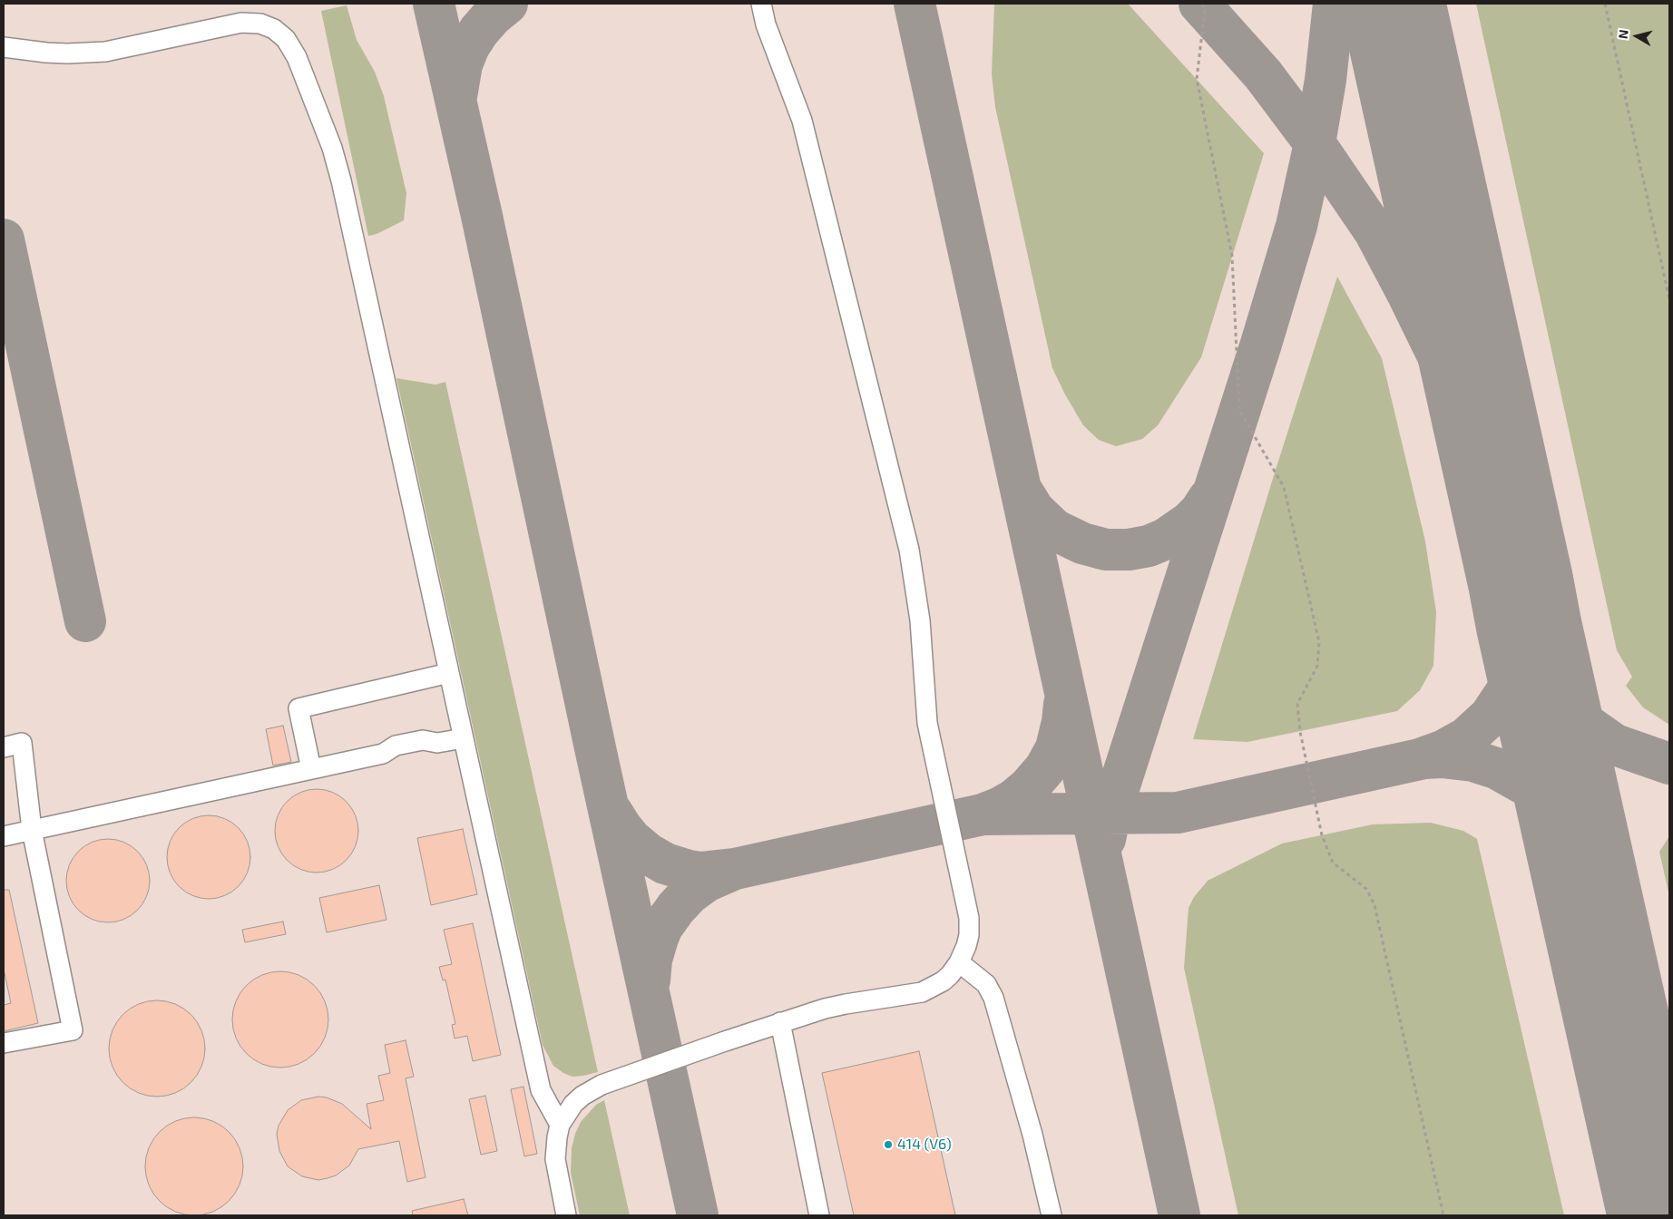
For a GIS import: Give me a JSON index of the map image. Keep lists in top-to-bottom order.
{
  "places": ["414 (V6)"],
  "north": "left"
}
